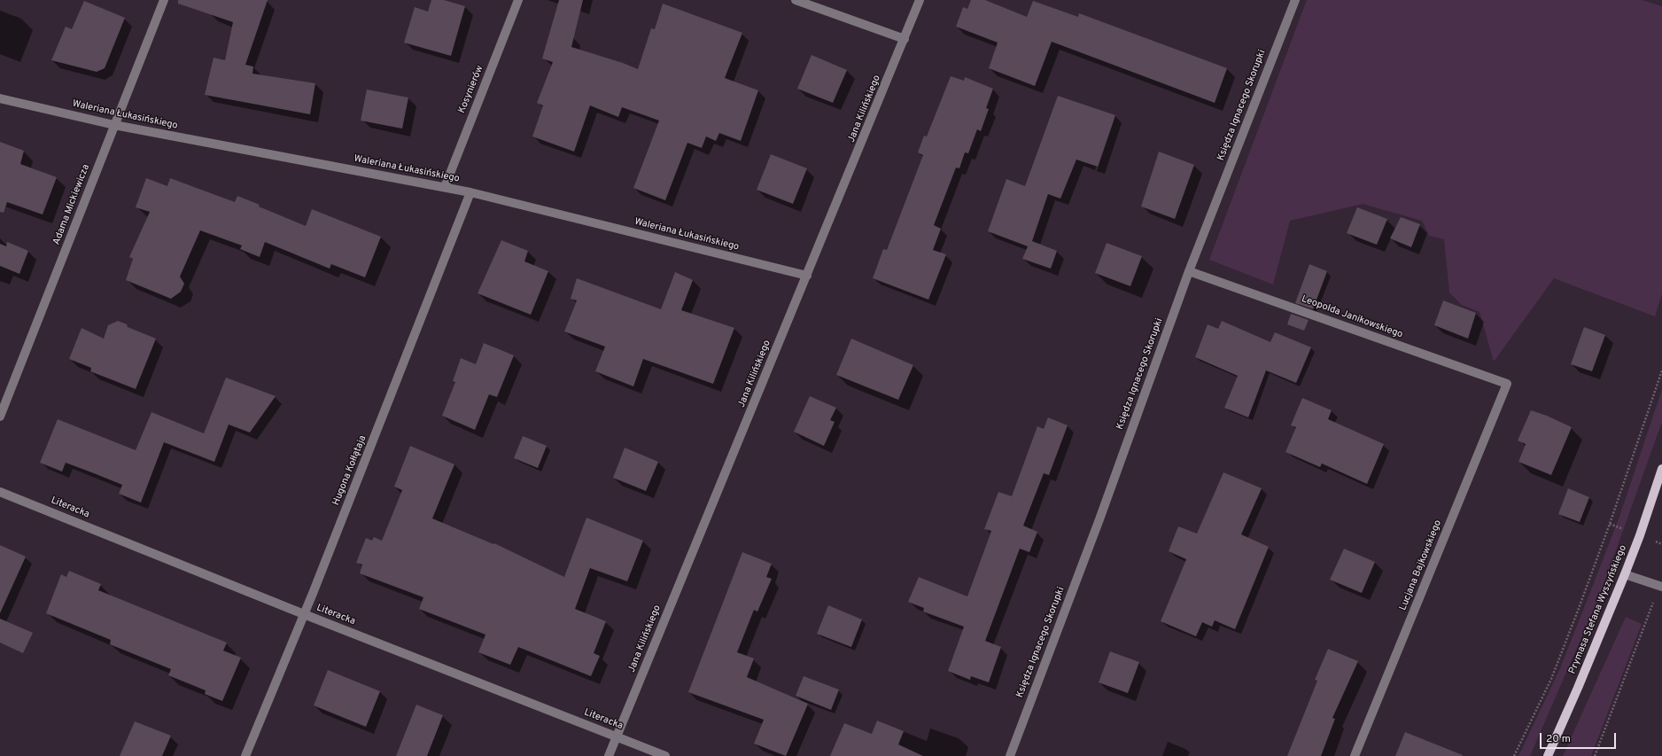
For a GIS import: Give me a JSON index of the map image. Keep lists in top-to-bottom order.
{
  "streets": {
    "main road": ["Prymasa Stefana Wyszyńskiego"],
    "street": [
      "Kosynierów",
      "Księdza Ignacego Skorupki",
      "Jana Kilińskiego",
      "Waleriana Łukasińskiego",
      "Adama Mickiewicza",
      "Leopolda Janikowskiego",
      "Hugona Kołłątaja",
      "Literacka",
      "Lucjana Bajkowskiego"
    ]
  },
  "crossings": [
    ["Kosynierów", "Waleriana Łukasińskiego"],
    ["Księdza Ignacego Skorupki", "Leopolda Janikowskiego"],
    ["Jana Kilińskiego", "Waleriana Łukasińskiego"],
    ["Jana Kilińskiego", "Literacka"],
    ["Waleriana Łukasińskiego", "Adama Mickiewicza"],
    ["Waleriana Łukasińskiego", "Hugona Kołłątaja"],
    ["Leopolda Janikowskiego", "Lucjana Bajkowskiego"],
    ["Hugona Kołłątaja", "Literacka"]
  ],
  "scale_bar": "20 m"
}
